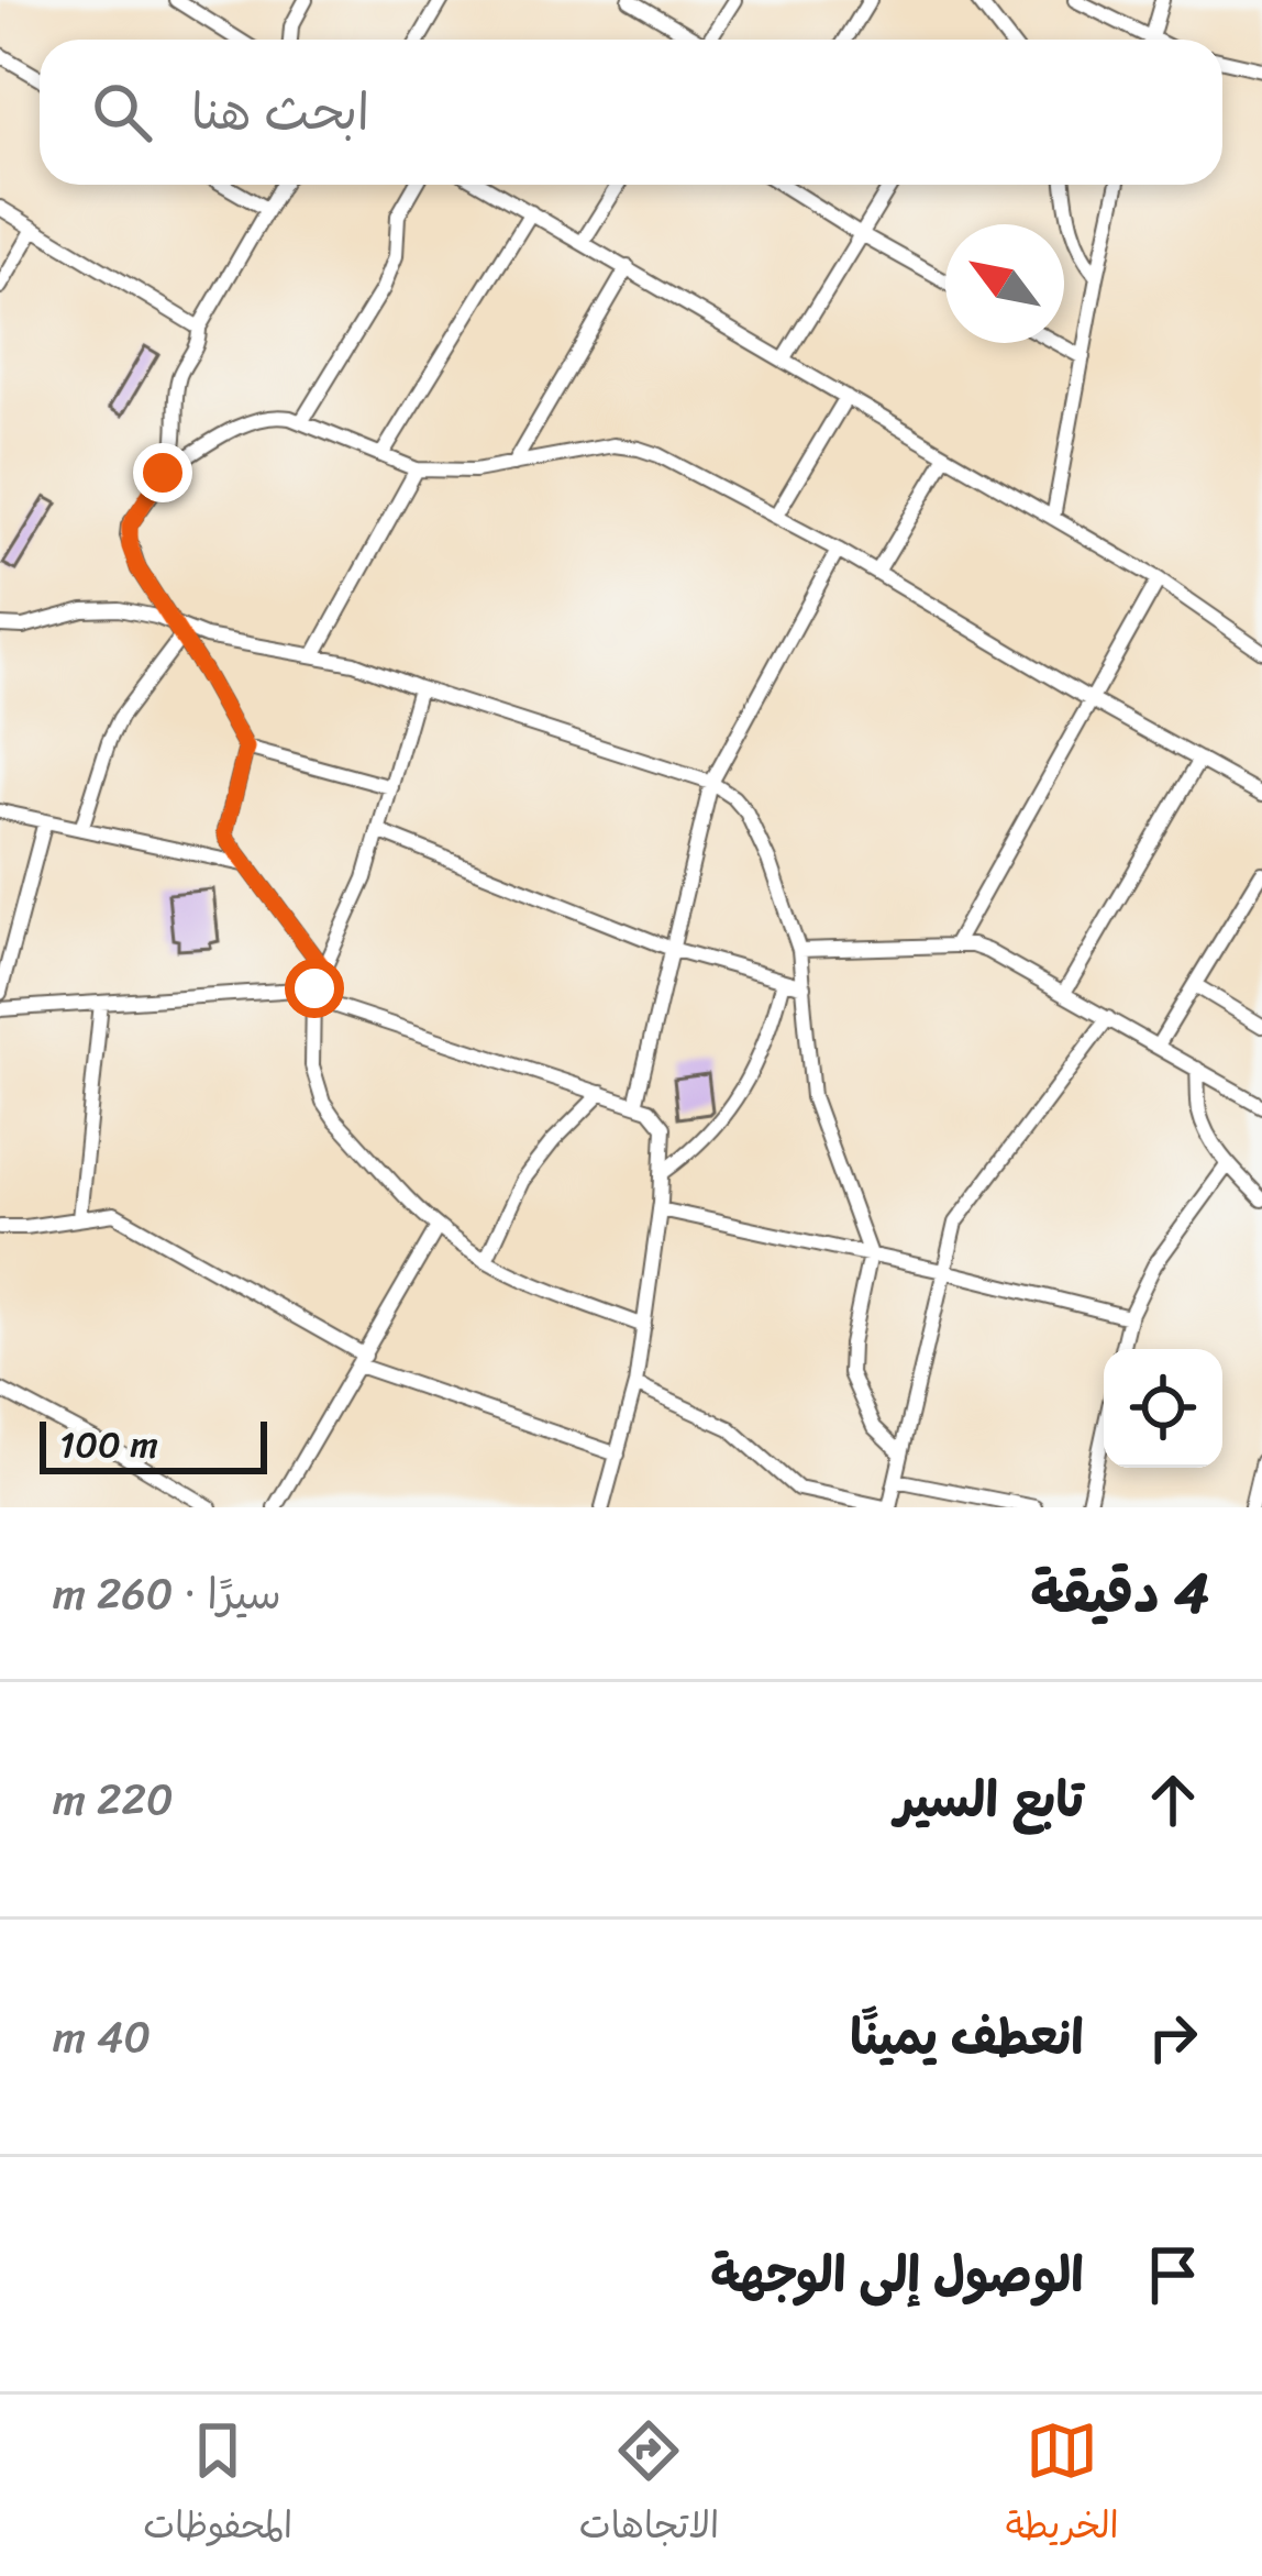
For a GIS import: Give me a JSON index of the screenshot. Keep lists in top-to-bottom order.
{
  "scale_bar": "100 m",
  "north": "top left",
  "page": {
    "search": "ابحث هنا",
    "scale": "100 m",
    "heading": ["4 دقيقة", "سيرًا · 260 m"],
    "list": [
      ["تابع السير", "220 m"],
      ["انعطف يمينًا", "40 m"],
      "الوصول إلى الوجهة"
    ],
    "nav": ["الخريطة", "الاتجاهات", "المحفوظات"]
  }
}
